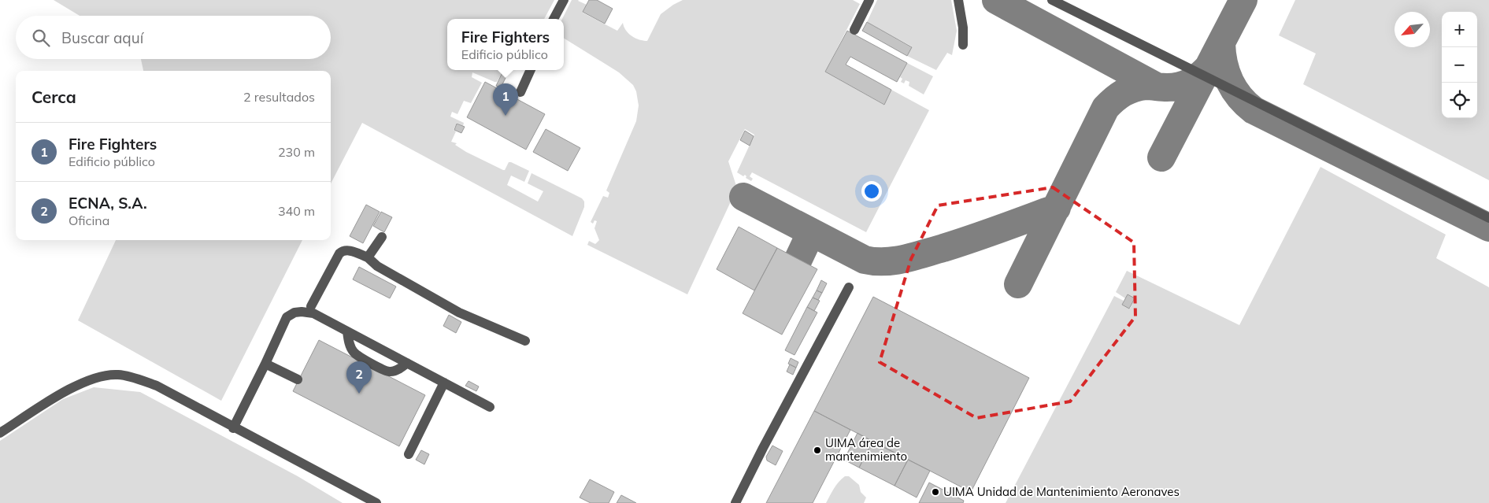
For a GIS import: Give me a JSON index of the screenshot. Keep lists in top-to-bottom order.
{
  "places": ["UIMA área de mantenimiento", "UIMA Unidad de Mantenimiento Aeronaves"],
  "north": "bottom left",
  "page": {
    "map_buttons": ["+", "−"],
    "search": "Buscar aquí",
    "popup": ["Fire Fighters", "Edificio público"],
    "heading": ["Cerca", "2 resultados"],
    "pins": ["1", "2"],
    "list": [
      {
        "mark": "1",
        "name": "Fire Fighters",
        "note": "Edificio público",
        "value": "230 m"
      },
      {
        "mark": "2",
        "name": "ECNA, S.A.",
        "note": "Oficina",
        "value": "340 m"
      }
    ]
  }
}
